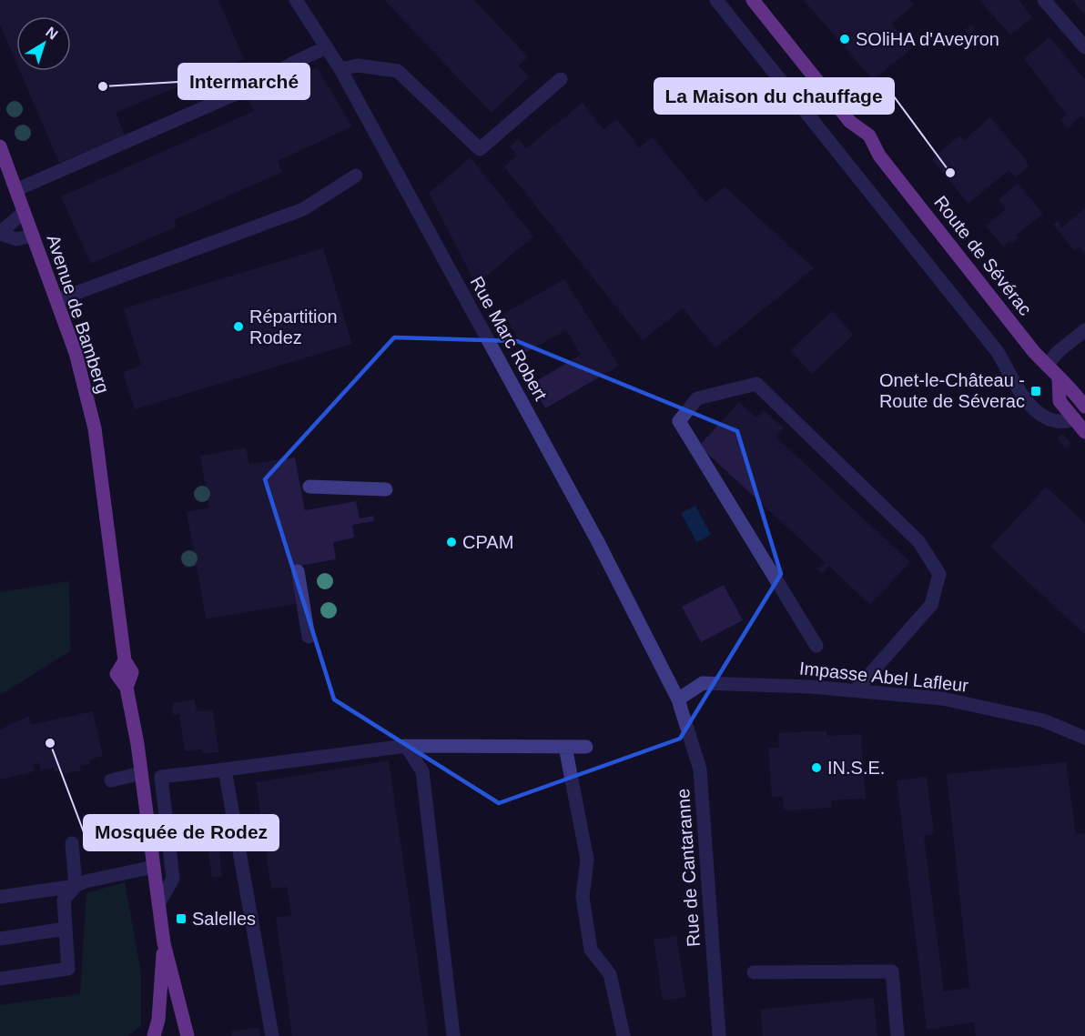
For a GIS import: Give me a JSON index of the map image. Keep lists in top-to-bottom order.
{
  "streets": {
    "main road": ["Route de Sévérac", "Avenue de Bamberg"],
    "street": ["Rue Marc Robert", "Impasse Abel Lafleur", "Rue de Cantaranne"]
  },
  "crossings": [
    ["Rue Marc Robert", "Impasse Abel Lafleur"],
    ["Rue Marc Robert", "Rue de Cantaranne"],
    ["Impasse Abel Lafleur", "Rue de Cantaranne"]
  ],
  "places": {
    "other": [
      "SOliHA d'Aveyron",
      "Intermarché",
      "La Maison du chauffage",
      "Répartition Rodez",
      "CPAM",
      "Mosquée de Rodez",
      "IN.S.E."
    ],
    "transit": ["Onet-le-Château - Route de Séverac", "Salelles"]
  },
  "north": "top right"
}
